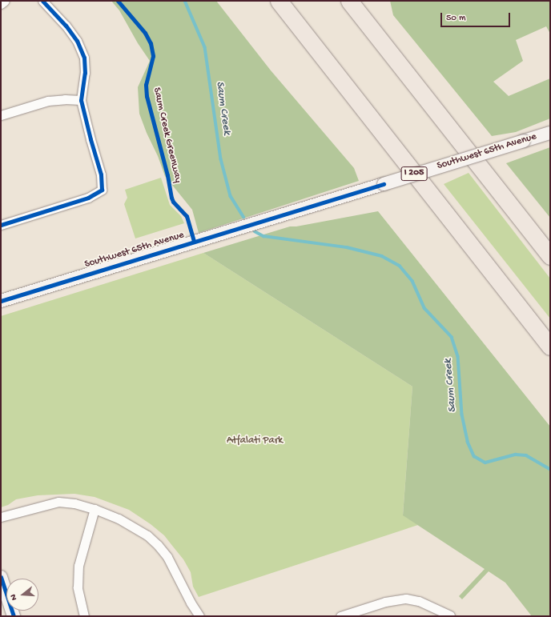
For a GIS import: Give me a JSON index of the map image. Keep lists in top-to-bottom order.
{
  "streets": {
    "highway": ["I 205"],
    "main road": ["Southwest 65th Avenue"],
    "cycle path": ["Saum Creek Greenway"]
  },
  "water": ["Saum Creek"],
  "parks": ["Atfalati Park"],
  "scale_bar": "50 m",
  "north": "left"
}
